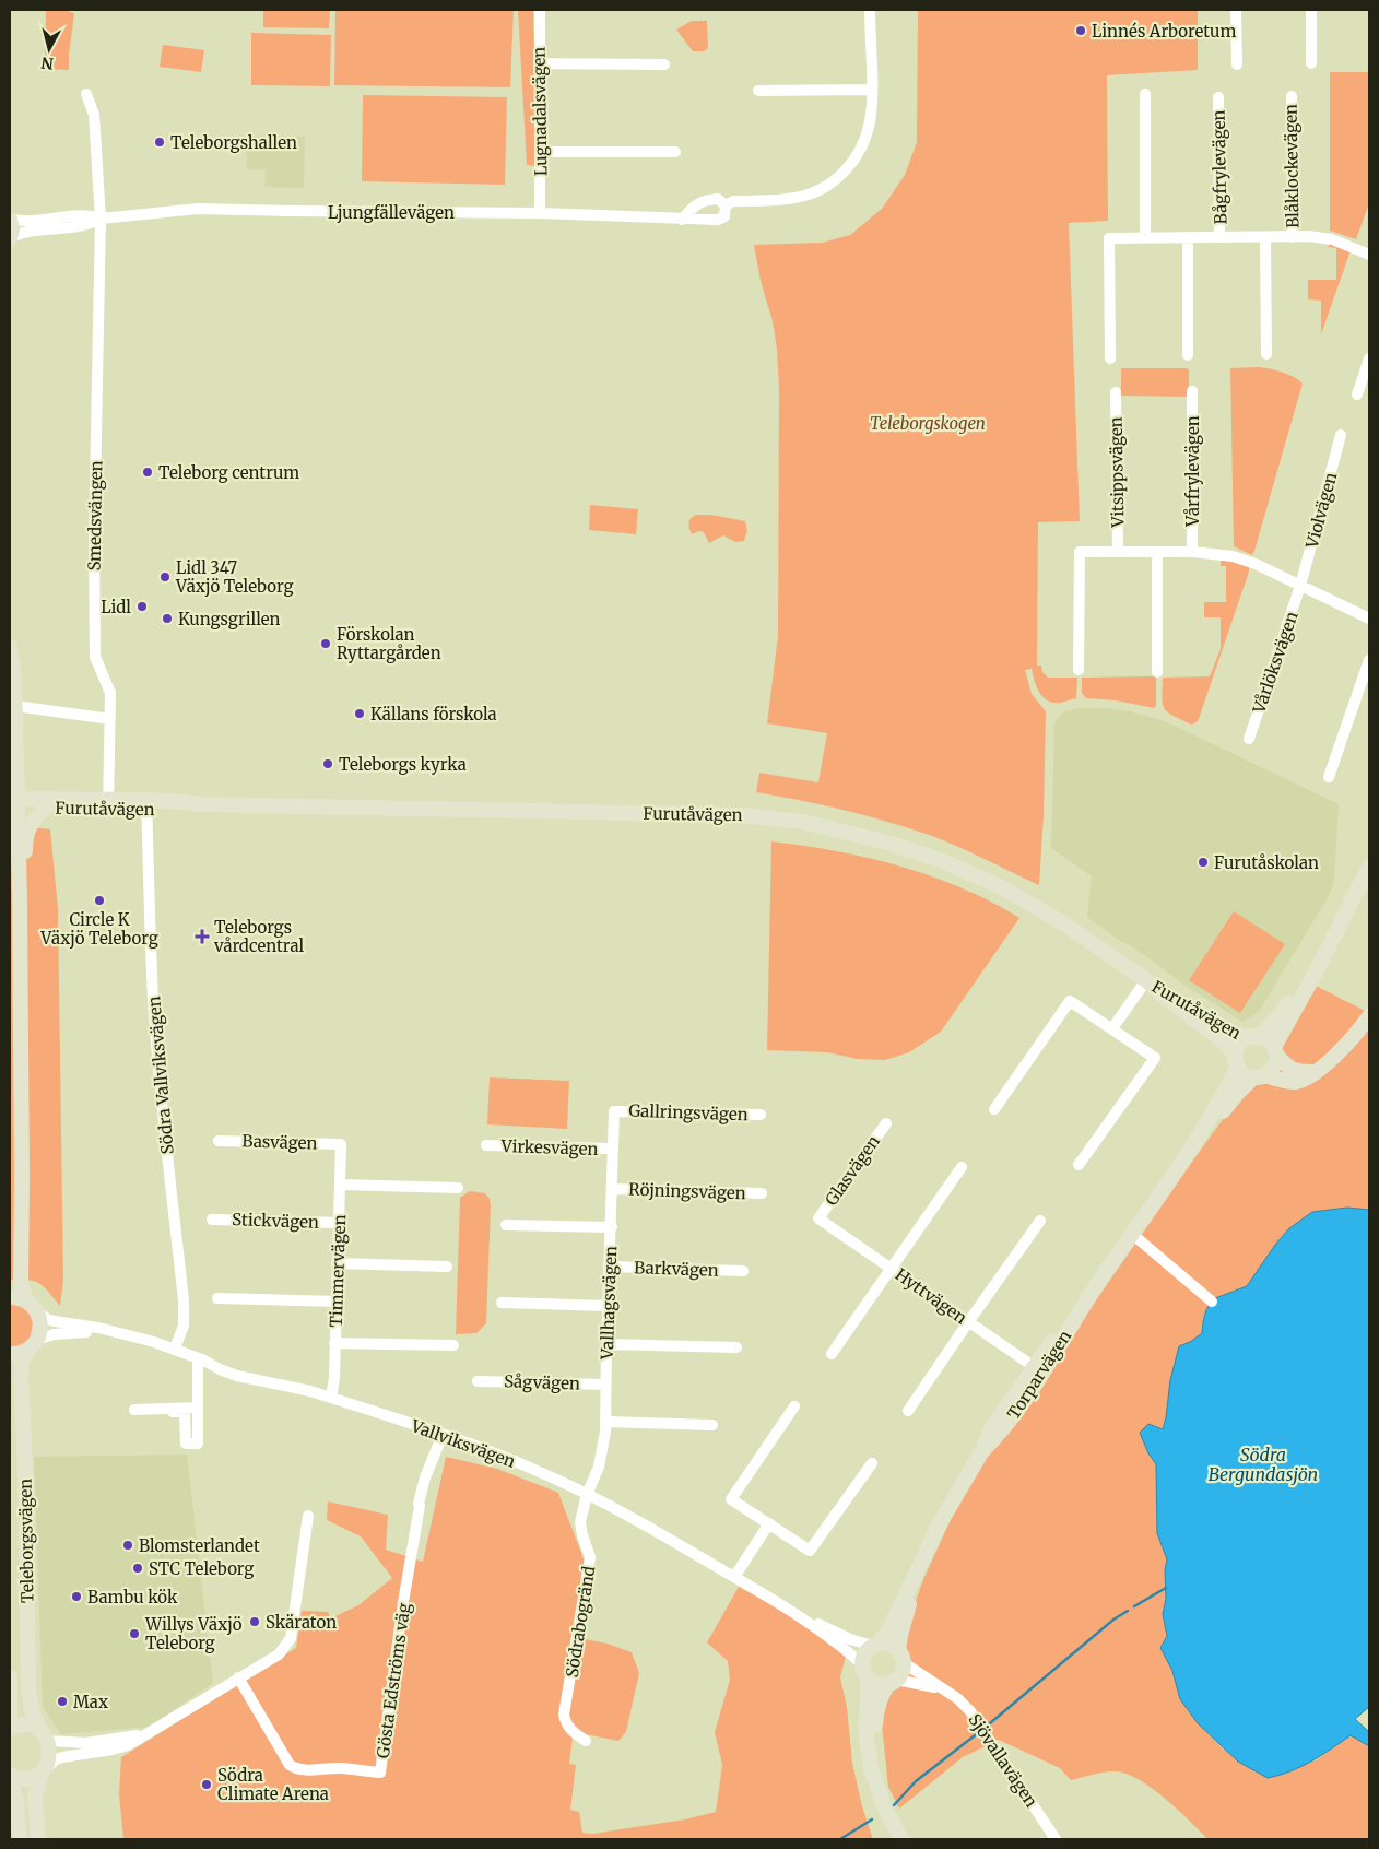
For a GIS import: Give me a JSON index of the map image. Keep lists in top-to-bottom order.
{
  "streets": {
    "street": [
      "Lugnadalsvägen",
      "Blåklockevägen",
      "Bågfrylevägen",
      "Ljungfällevägen",
      "Vårfrylevägen",
      "Vitsippsvägen",
      "Violvägen",
      "Smedsvängen",
      "Vårlöksvägen",
      "Furutåvägen",
      "Södra Vallviksvägen",
      "Gallringsvägen",
      "Basvägen",
      "Virkesvägen",
      "Glasvägen",
      "Röjningsvägen",
      "Stickvägen",
      "Barkvägen",
      "Timmervägen",
      "Hyttvägen",
      "Vallhagsvägen",
      "Torparvägen",
      "Sågvägen",
      "Vallviksvägen",
      "Teleborgsvägen",
      "Södrabogränd",
      "Gösta Edströms väg",
      "Sjövallavägen"
    ]
  },
  "crossings": [
    ["Lugnadalsvägen", "Ljungfällevägen"],
    ["Ljungfällevägen", "Smedsvängen"],
    ["Violvägen", "Vårlöksvägen"],
    ["Smedsvängen", "Furutåvägen"],
    ["Furutåvägen", "Södra Vallviksvägen"],
    ["Furutåvägen", "Torparvägen"],
    ["Södra Vallviksvägen", "Vallviksvägen"],
    ["Gallringsvägen", "Vallhagsvägen"],
    ["Basvägen", "Timmervägen"],
    ["Virkesvägen", "Vallhagsvägen"],
    ["Glasvägen", "Hyttvägen"],
    ["Röjningsvägen", "Vallhagsvägen"],
    ["Stickvägen", "Timmervägen"],
    ["Barkvägen", "Vallhagsvägen"],
    ["Timmervägen", "Vallviksvägen"],
    ["Hyttvägen", "Torparvägen"],
    ["Vallhagsvägen", "Sågvägen"],
    ["Vallhagsvägen", "Vallviksvägen"],
    ["Vallhagsvägen", "Södrabogränd"],
    ["Torparvägen", "Vallviksvägen"],
    ["Torparvägen", "Sjövallavägen"],
    ["Vallviksvägen", "Teleborgsvägen"],
    ["Vallviksvägen", "Södrabogränd"],
    ["Vallviksvägen", "Gösta Edströms väg"],
    ["Vallviksvägen", "Sjövallavägen"]
  ],
  "water": ["Södra Bergundasjön"],
  "parks": ["Teleborgskogen"],
  "places": {
    "other": [
      "Linnés Arboretum",
      "Teleborgshallen",
      "Teleborg centrum",
      "Lidl 347 Växjö Teleborg",
      "Lidl",
      "Kungsgrillen",
      "Förskolan Ryttargården",
      "Källans förskola",
      "Teleborgs kyrka",
      "Furutåskolan",
      "Circle K Växjö Teleborg",
      "Blomsterlandet",
      "STC Teleborg",
      "Bambu kök",
      "Skäraton",
      "Willys Växjö Teleborg",
      "Max",
      "Södra Climate Arena"
    ],
    "health": ["Teleborgs vårdcentral"]
  },
  "north": "bottom"
}
